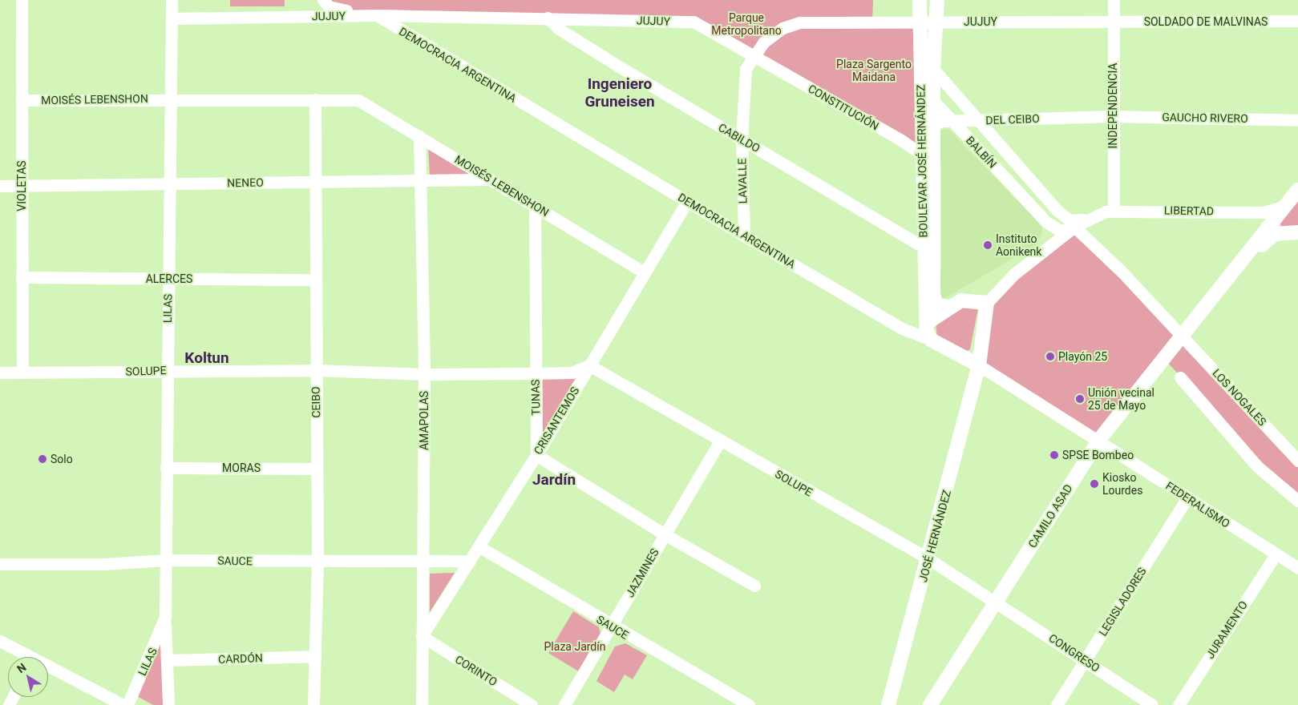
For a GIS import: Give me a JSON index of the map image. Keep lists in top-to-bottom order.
{
  "streets": {
    "street": [
      "JUJUY",
      "SOLDADO DE MALVINAS",
      "DEMOCRACIA ARGENTINA",
      "MOISÉS LEBENSHON",
      "INDEPENDENCIA",
      "CONSTITUCIÓN",
      "GAUCHO RIVERO",
      "DEL CEIBO",
      "CABILDO",
      "BALBÍN",
      "BOULEVAR JOSÉ HERNÁNDEZ",
      "LAVALLE",
      "NENEO",
      "VIOLETAS",
      "LIBERTAD",
      "ALERCES",
      "LILAS",
      "SOLUPE",
      "TUNAS",
      "LOS NOGALES",
      "CEIBO",
      "AMAPOLAS",
      "CRISANTEMOS",
      "MORAS",
      "FEDERALISMO",
      "CAMILO ASAD",
      "JOSÉ HERNÁNDEZ",
      "SAUCE",
      "JAZMINES",
      "LEGISLADORES",
      "JURAMENTO",
      "CONGRESO",
      "CARDÓN",
      "CORINTO"
    ]
  },
  "crossings": [
    ["JUJUY", "SOLDADO DE MALVINAS"],
    ["JUJUY", "DEMOCRACIA ARGENTINA"],
    ["JUJUY", "INDEPENDENCIA"],
    ["JUJUY", "CONSTITUCIÓN"],
    ["JUJUY", "CABILDO"],
    ["JUJUY", "BOULEVAR JOSÉ HERNÁNDEZ"],
    ["JUJUY", "LAVALLE"],
    ["JUJUY", "LILAS"],
    ["SOLDADO DE MALVINAS", "INDEPENDENCIA"],
    ["DEMOCRACIA ARGENTINA", "BOULEVAR JOSÉ HERNÁNDEZ"],
    ["DEMOCRACIA ARGENTINA", "LAVALLE"],
    ["DEMOCRACIA ARGENTINA", "CRISANTEMOS"],
    ["DEMOCRACIA ARGENTINA", "FEDERALISMO"],
    ["DEMOCRACIA ARGENTINA", "CAMILO ASAD"],
    ["DEMOCRACIA ARGENTINA", "JOSÉ HERNÁNDEZ"],
    ["MOISÉS LEBENSHON", "NENEO"],
    ["MOISÉS LEBENSHON", "VIOLETAS"],
    ["MOISÉS LEBENSHON", "LILAS"],
    ["MOISÉS LEBENSHON", "TUNAS"],
    ["MOISÉS LEBENSHON", "CEIBO"],
    ["MOISÉS LEBENSHON", "AMAPOLAS"],
    ["MOISÉS LEBENSHON", "CRISANTEMOS"],
    ["INDEPENDENCIA", "GAUCHO RIVERO"],
    ["INDEPENDENCIA", "DEL CEIBO"],
    ["INDEPENDENCIA", "LIBERTAD"],
    ["CONSTITUCIÓN", "BOULEVAR JOSÉ HERNÁNDEZ"],
    ["CONSTITUCIÓN", "LAVALLE"],
    ["GAUCHO RIVERO", "DEL CEIBO"],
    ["DEL CEIBO", "BALBÍN"],
    ["DEL CEIBO", "BOULEVAR JOSÉ HERNÁNDEZ"],
    ["CABILDO", "BOULEVAR JOSÉ HERNÁNDEZ"],
    ["CABILDO", "LAVALLE"],
    ["BALBÍN", "BOULEVAR JOSÉ HERNÁNDEZ"],
    ["NENEO", "VIOLETAS"],
    ["NENEO", "LILAS"],
    ["NENEO", "CEIBO"],
    ["NENEO", "AMAPOLAS"],
    ["VIOLETAS", "ALERCES"],
    ["VIOLETAS", "SOLUPE"],
    ["ALERCES", "LILAS"],
    ["ALERCES", "CEIBO"],
    ["LILAS", "SOLUPE"],
    ["LILAS", "MORAS"],
    ["LILAS", "SAUCE"],
    ["LILAS", "CARDÓN"],
    ["SOLUPE", "TUNAS"],
    ["SOLUPE", "CEIBO"],
    ["SOLUPE", "AMAPOLAS"],
    ["SOLUPE", "CRISANTEMOS"],
    ["SOLUPE", "CAMILO ASAD"],
    ["SOLUPE", "JOSÉ HERNÁNDEZ"],
    ["SOLUPE", "JAZMINES"],
    ["SOLUPE", "CONGRESO"],
    ["TUNAS", "CRISANTEMOS"],
    ["LOS NOGALES", "CAMILO ASAD"],
    ["CEIBO", "MORAS"],
    ["CEIBO", "SAUCE"],
    ["CEIBO", "CARDÓN"],
    ["AMAPOLAS", "CRISANTEMOS"],
    ["AMAPOLAS", "SAUCE"],
    ["AMAPOLAS", "CORINTO"],
    ["CRISANTEMOS", "SAUCE"],
    ["CRISANTEMOS", "CORINTO"],
    ["FEDERALISMO", "CAMILO ASAD"],
    ["FEDERALISMO", "LEGISLADORES"],
    ["FEDERALISMO", "JURAMENTO"],
    ["CAMILO ASAD", "CONGRESO"],
    ["SAUCE", "JAZMINES"],
    ["LEGISLADORES", "CONGRESO"]
  ],
  "districts": ["Ingeniero Gruneisen", "Koltun", "Jardín"],
  "parks": ["Parque Metropolitano", "Plaza Sargento Maidana", "Plaza Jardín"],
  "places": [
    "Instituto Aonikenk",
    "Playón 25",
    "Unión vecinal 25 de Mayo",
    "SPSE Bombeo",
    "Solo",
    "Kiosko Lourdes"
  ],
  "north": "top left"
}
